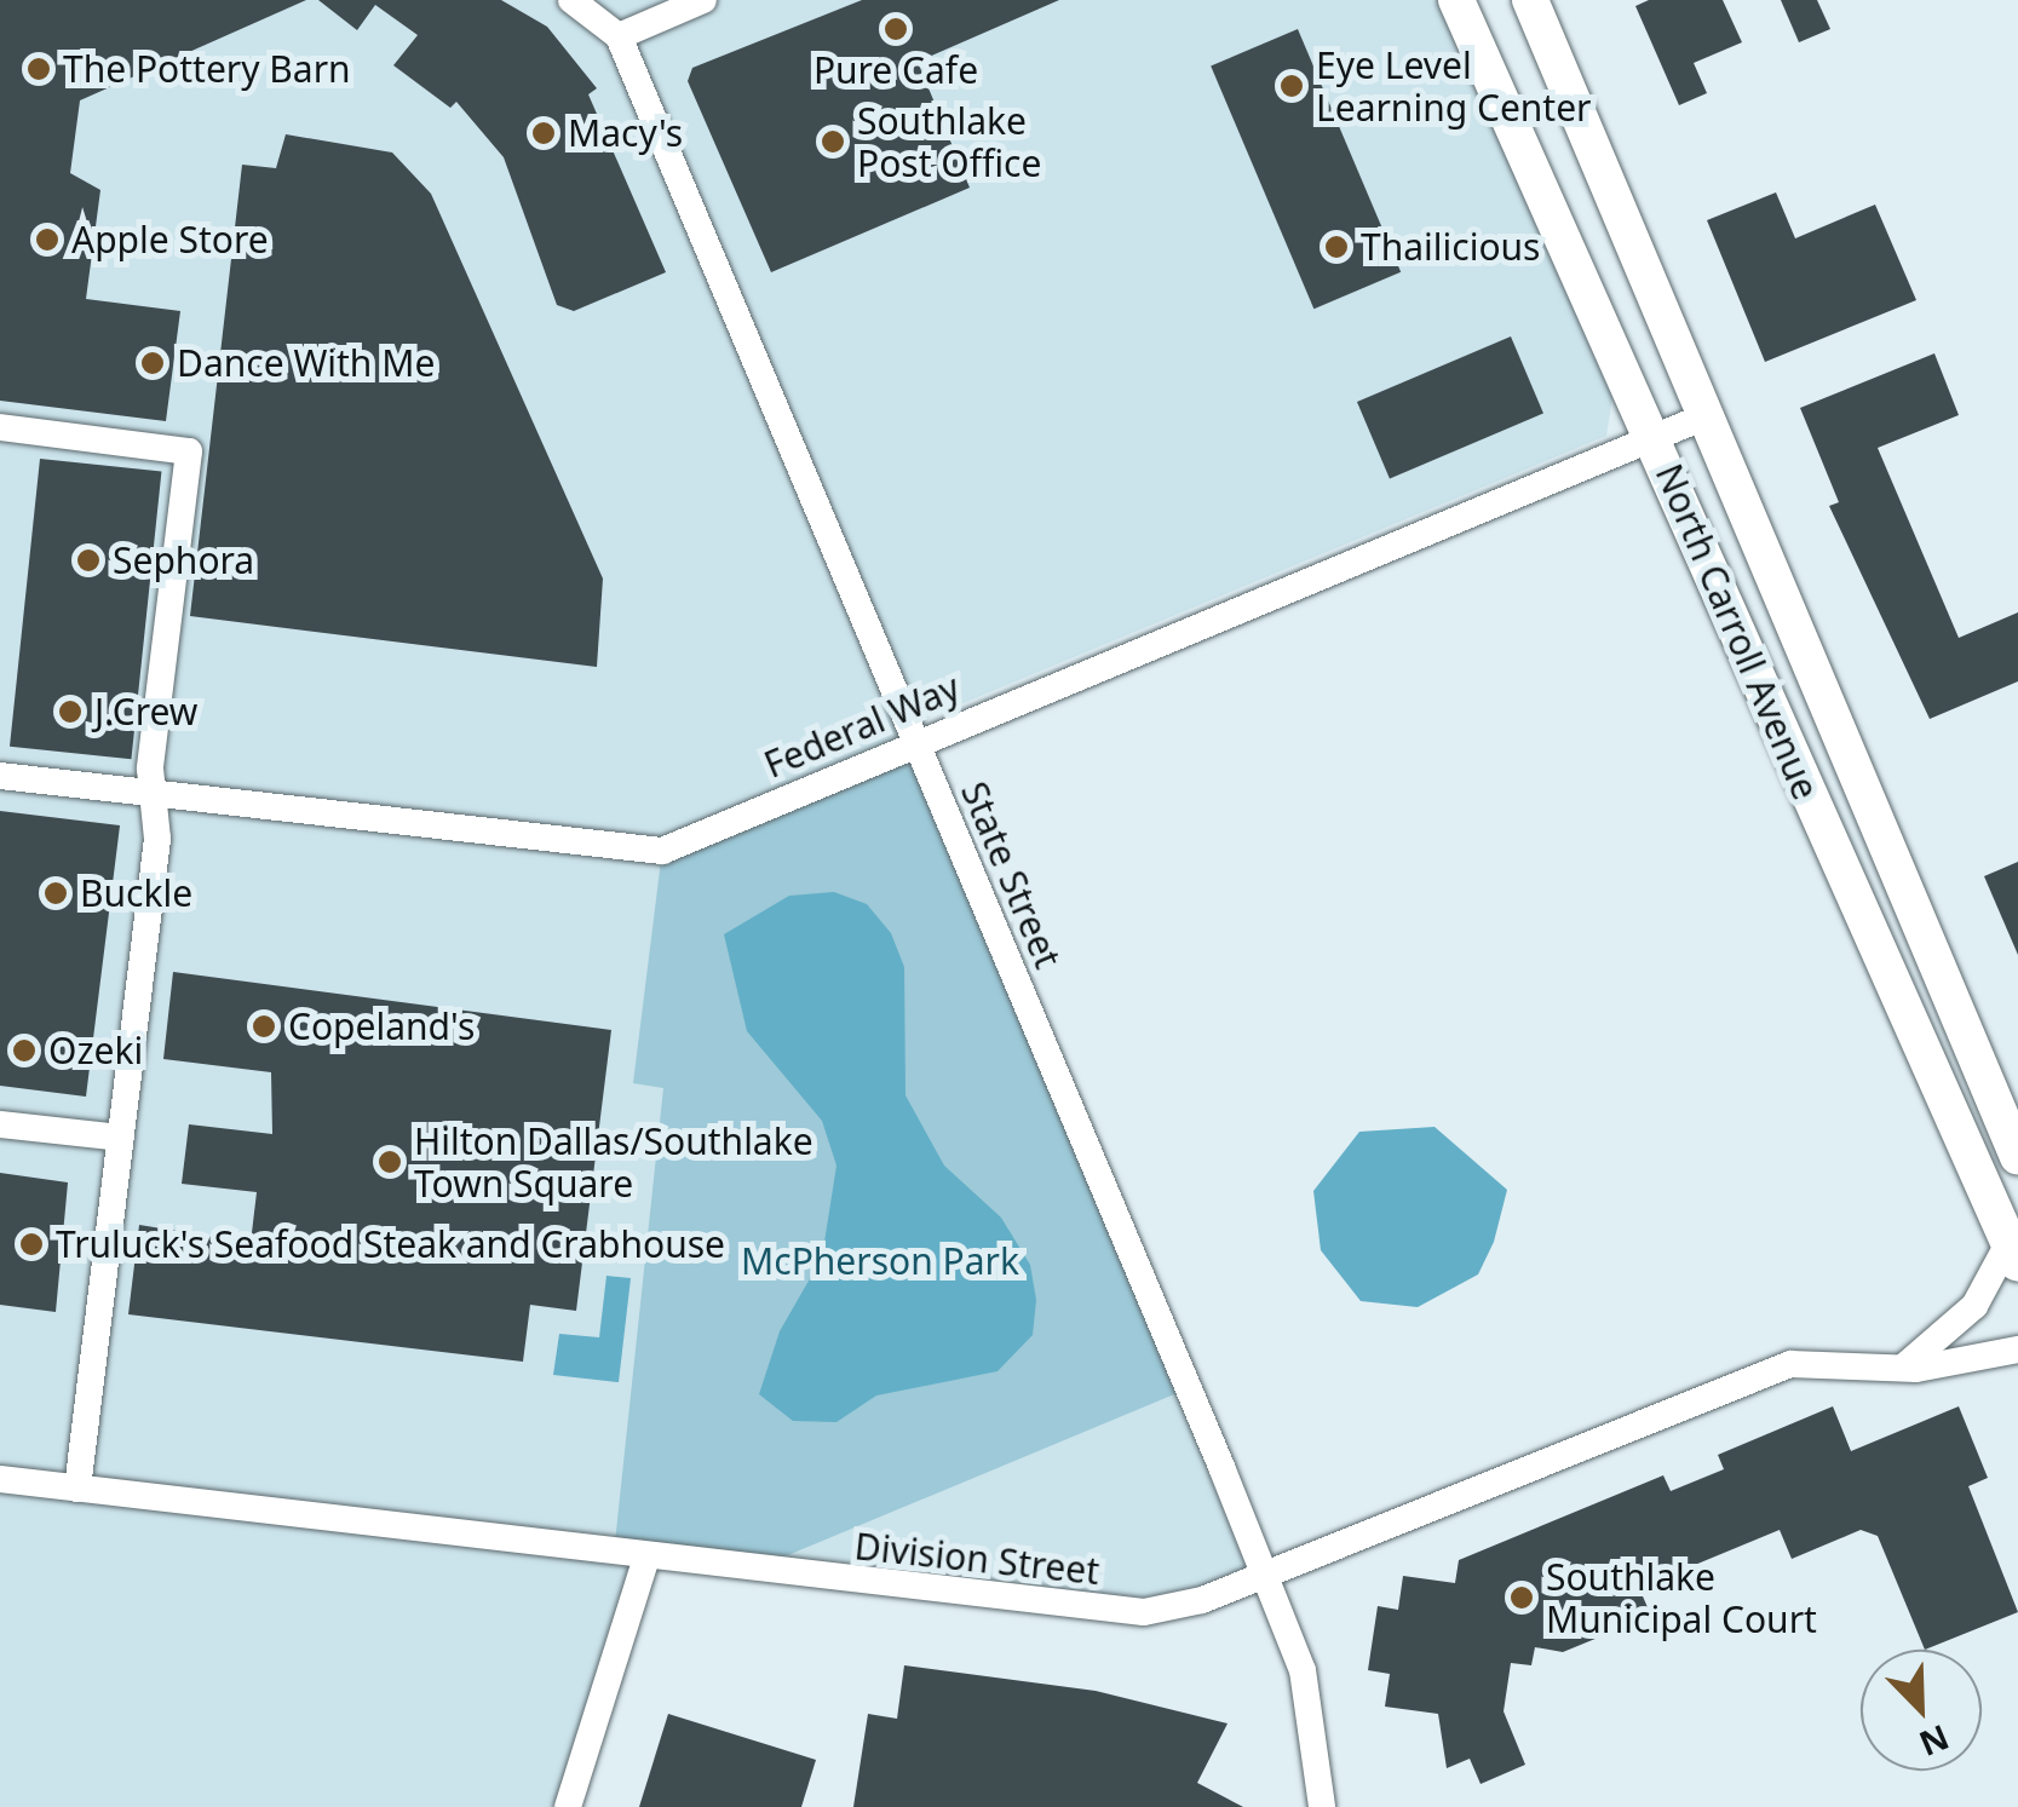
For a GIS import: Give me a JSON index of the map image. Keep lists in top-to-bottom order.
{
  "streets": {
    "main road": ["North Carroll Avenue"],
    "street": ["Federal Way", "State Street", "Division Street"]
  },
  "crossings": [
    ["North Carroll Avenue", "Federal Way"],
    ["Federal Way", "State Street"],
    ["State Street", "Division Street"]
  ],
  "parks": ["McPherson Park"],
  "places": [
    "Pure Cafe",
    "The Pottery Barn",
    "Eye Level Learning Center",
    "Macy's",
    "Southlake Post Office",
    "Apple Store",
    "Thailicious",
    "Dance With Me",
    "Sephora",
    "J.Crew",
    "Buckle",
    "Copeland's",
    "Ozeki",
    "Hilton Dallas/Southlake Town Square",
    "Truluck's Seafood Steak and Crabhouse",
    "Southlake Municipal Court"
  ],
  "north": "bottom right"
}
